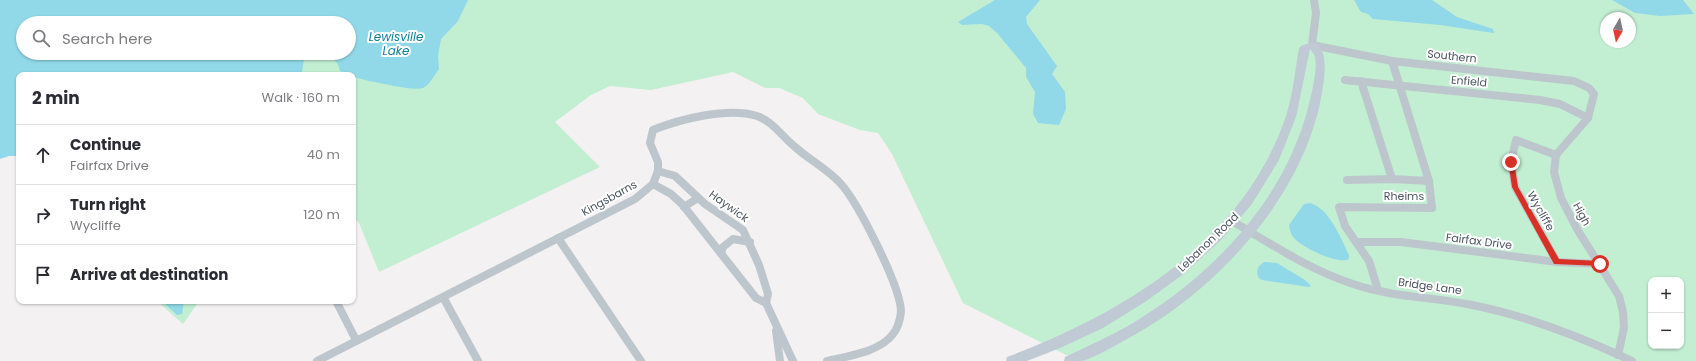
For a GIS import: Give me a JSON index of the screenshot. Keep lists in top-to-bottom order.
{
  "streets": {
    "street": [
      "Southern",
      "Enfield",
      "Rheims",
      "Kingsbarns",
      "Haywick",
      "Wycliffe",
      "High",
      "Fairfax Drive",
      "Lebanon Road",
      "Bridge Lane"
    ]
  },
  "crossings": [
    ["Southern", "Enfield"],
    ["Southern", "Rheims"],
    ["Southern", "Lebanon Road"],
    ["Enfield", "Rheims"],
    ["Rheims", "Fairfax Drive"],
    ["Rheims", "Bridge Lane"],
    ["Kingsbarns", "Haywick"],
    ["Wycliffe", "High"],
    ["Wycliffe", "Fairfax Drive"],
    ["High", "Fairfax Drive"],
    ["High", "Bridge Lane"],
    ["Lebanon Road", "Bridge Lane"]
  ],
  "water": ["Lewisville Lake"],
  "north": "bottom",
  "page": {
    "search": "Search here",
    "heading": ["2 min", "Walk · 160 m"],
    "list": [
      ["Continue", "Fairfax Drive", "40 m"],
      ["Turn right", "Wycliffe", "120 m"],
      "Arrive at destination"
    ],
    "map_buttons": ["+", "−"]
  }
}
